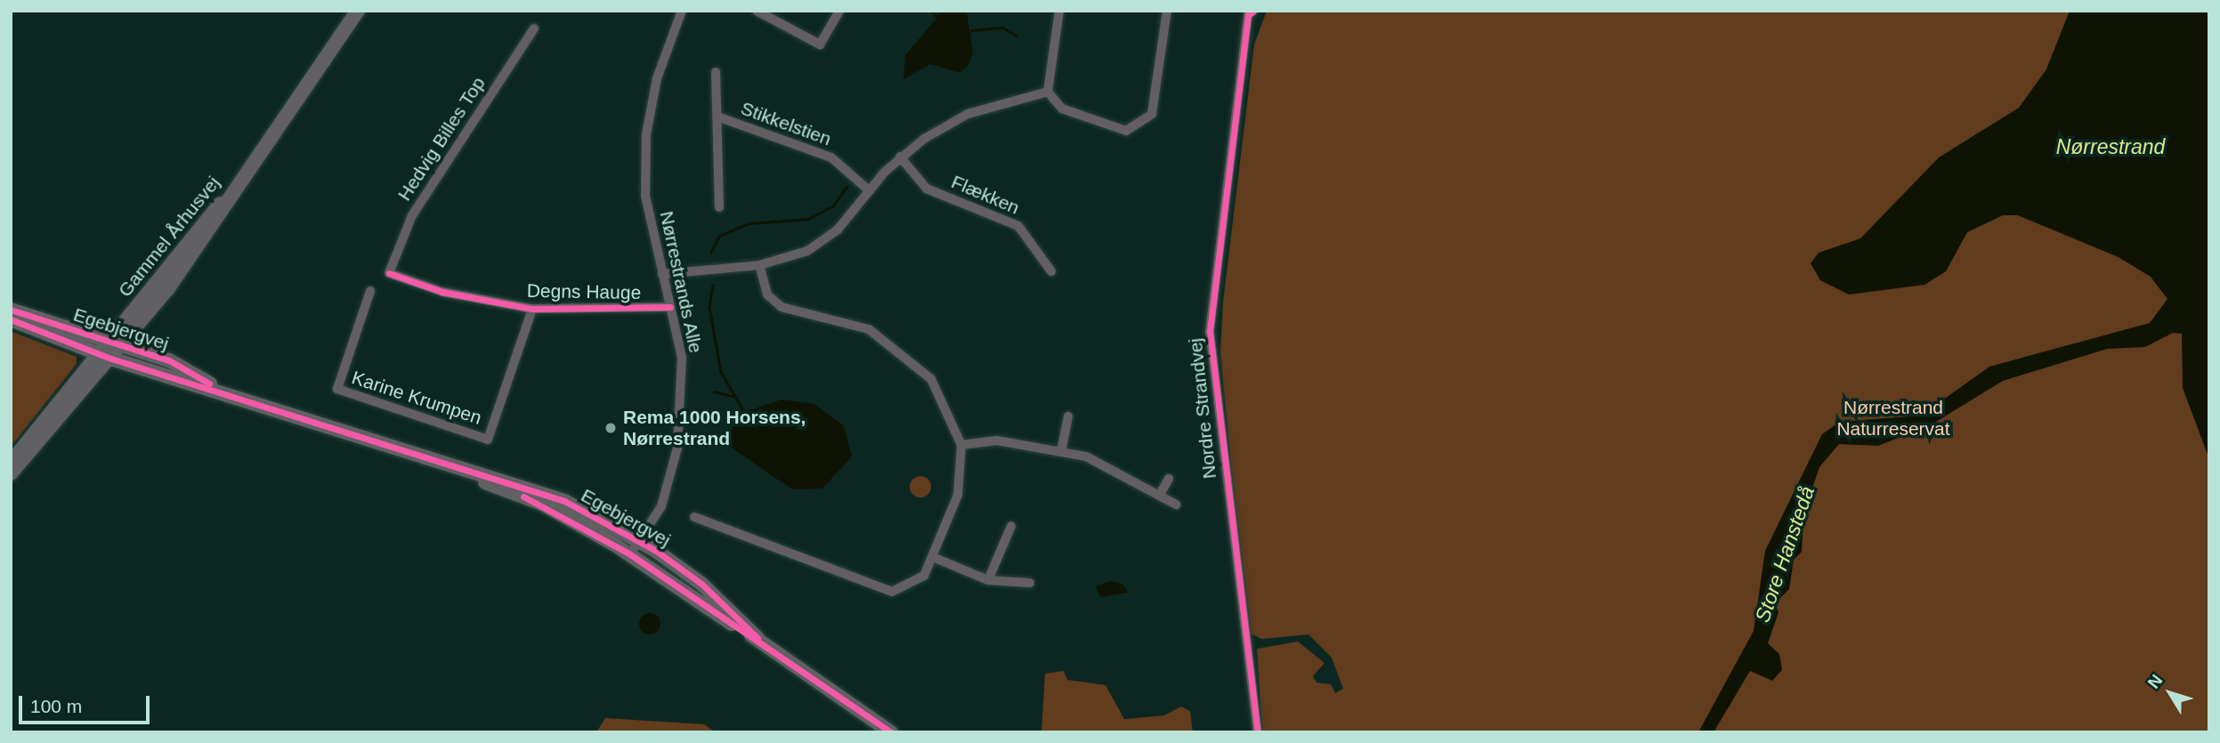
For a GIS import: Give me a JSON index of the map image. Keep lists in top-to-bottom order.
{
  "streets": {
    "street": [
      "Stikkelstien",
      "Hedvig Billes Top",
      "Flækken",
      "Gammel Århusvej",
      "Nørrestrands Alle",
      "Degns Hauge",
      "Egebjergvej",
      "Karine Krumpen",
      "Nordre Strandvej"
    ]
  },
  "crossings": [
    ["Hedvig Billes Top", "Degns Hauge"],
    ["Gammel Århusvej", "Egebjergvej"],
    ["Nørrestrands Alle", "Degns Hauge"],
    ["Nørrestrands Alle", "Egebjergvej"],
    ["Degns Hauge", "Karine Krumpen"]
  ],
  "water": ["Nørrestrand", "Store Hanstedå"],
  "parks": ["Nørrestrand Naturreservat"],
  "places": ["Rema 1000 Horsens, Nørrestrand"],
  "scale_bar": "100 m",
  "north": "top left"
}
